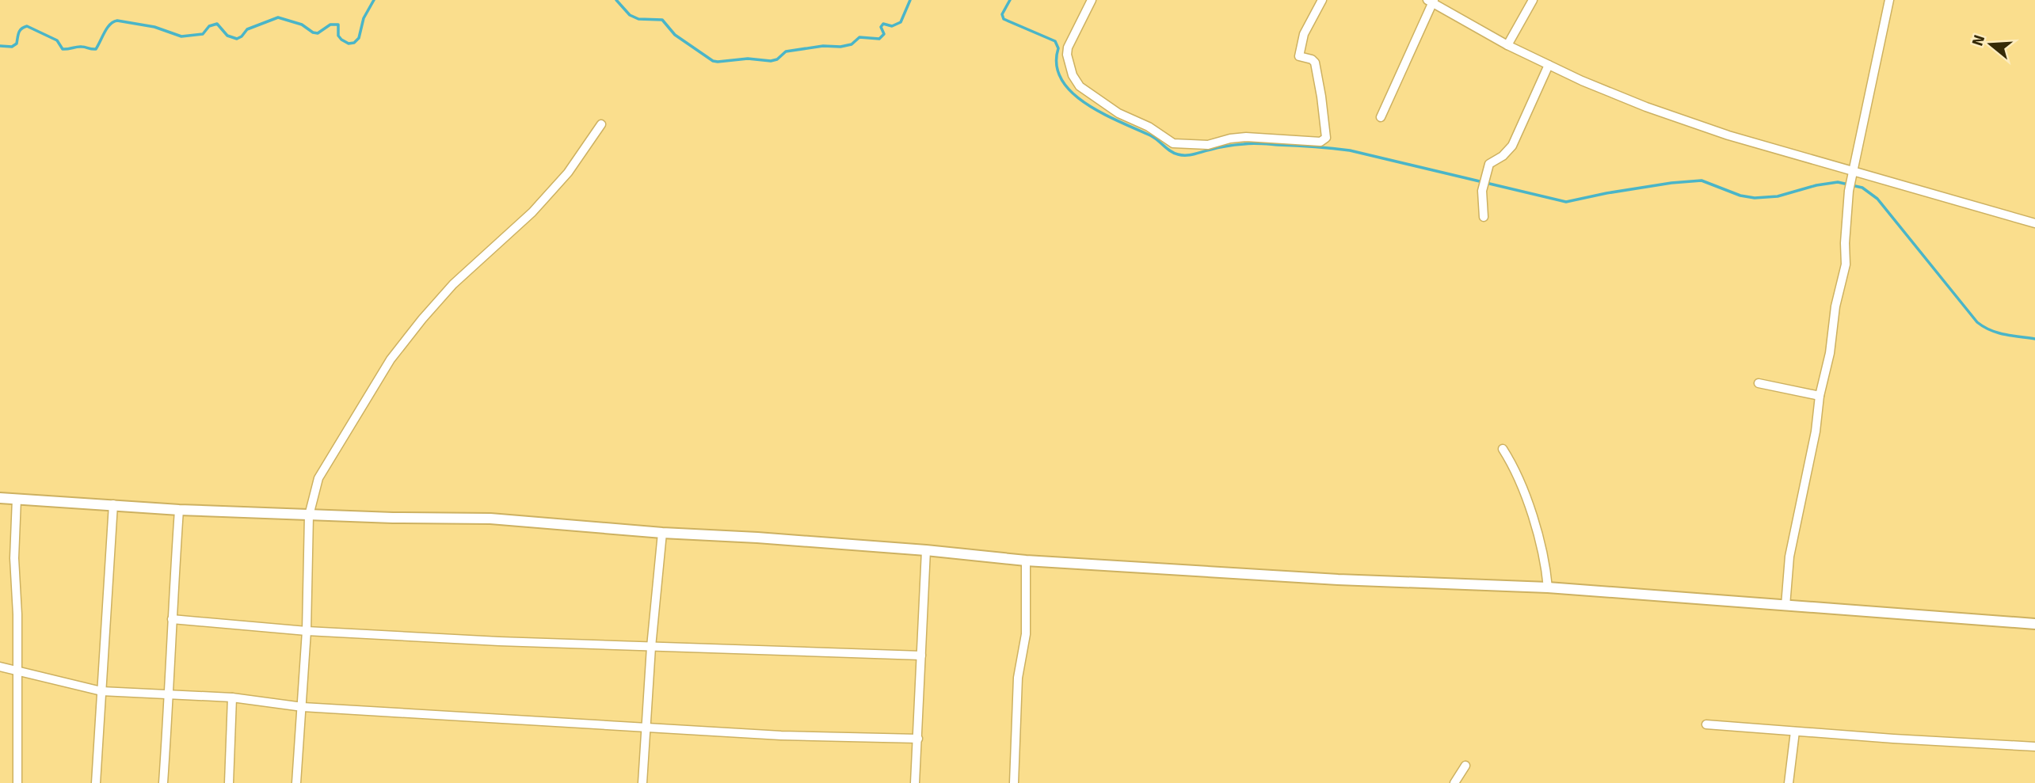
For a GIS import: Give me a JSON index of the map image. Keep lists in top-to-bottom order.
{
  "north": "left"
}
